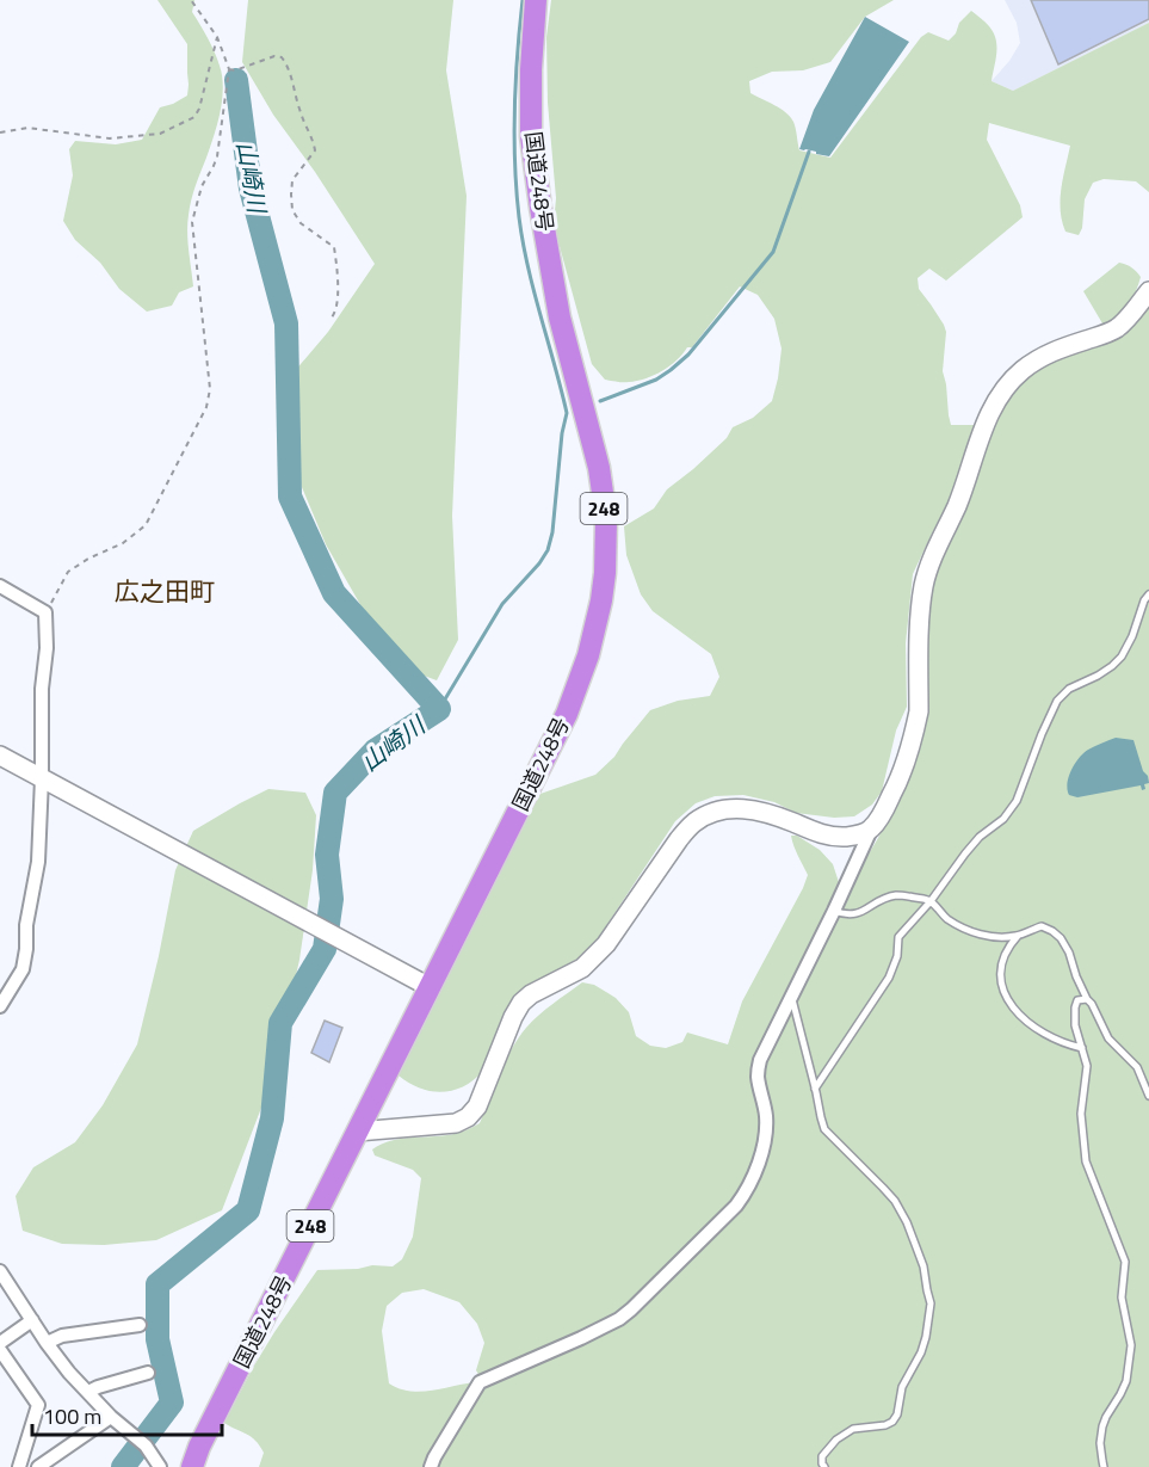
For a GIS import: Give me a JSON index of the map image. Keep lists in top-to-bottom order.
{
  "streets": {
    "highway": ["国道248号", "248"]
  },
  "districts": ["広之田町"],
  "water": ["山崎川"],
  "scale_bar": "100 m"
}
